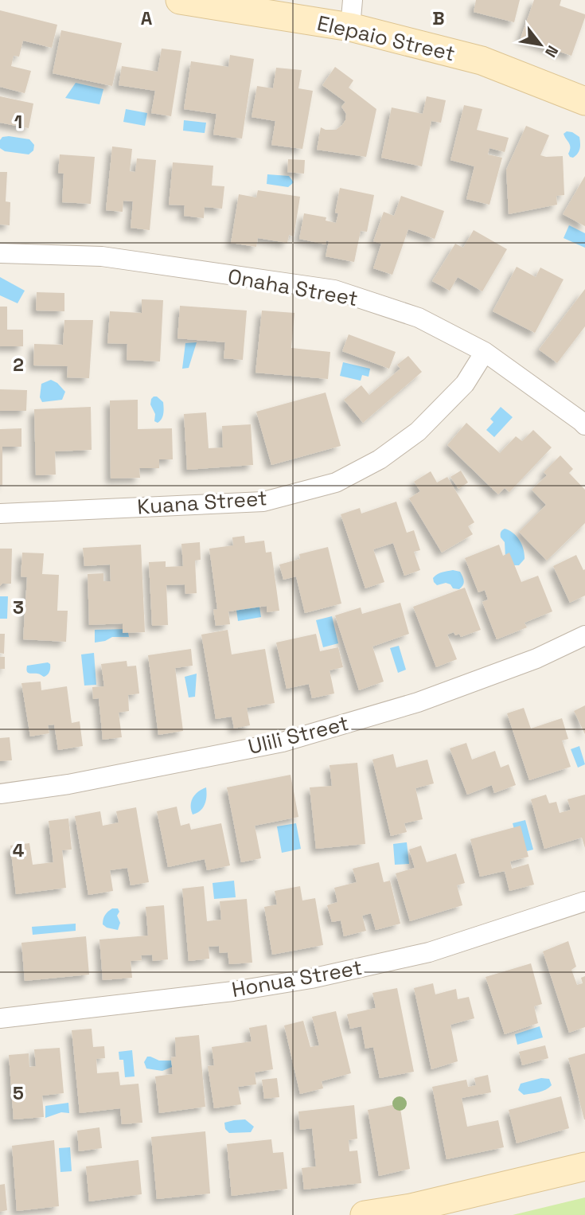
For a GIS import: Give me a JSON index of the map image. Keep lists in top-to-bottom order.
{
  "streets": {
    "street": [
      "Elepaio Street",
      "Onaha Street",
      "Kuana Street",
      "Ulili Street",
      "Honua Street"
    ]
  },
  "crossings": [
    ["Onaha Street", "Kuana Street"]
  ],
  "north": "bottom right",
  "grid": {
    "columns": ["A", "B"],
    "rows": [
      "1",
      "2",
      "3",
      "4",
      "5"
    ]
  }
}
